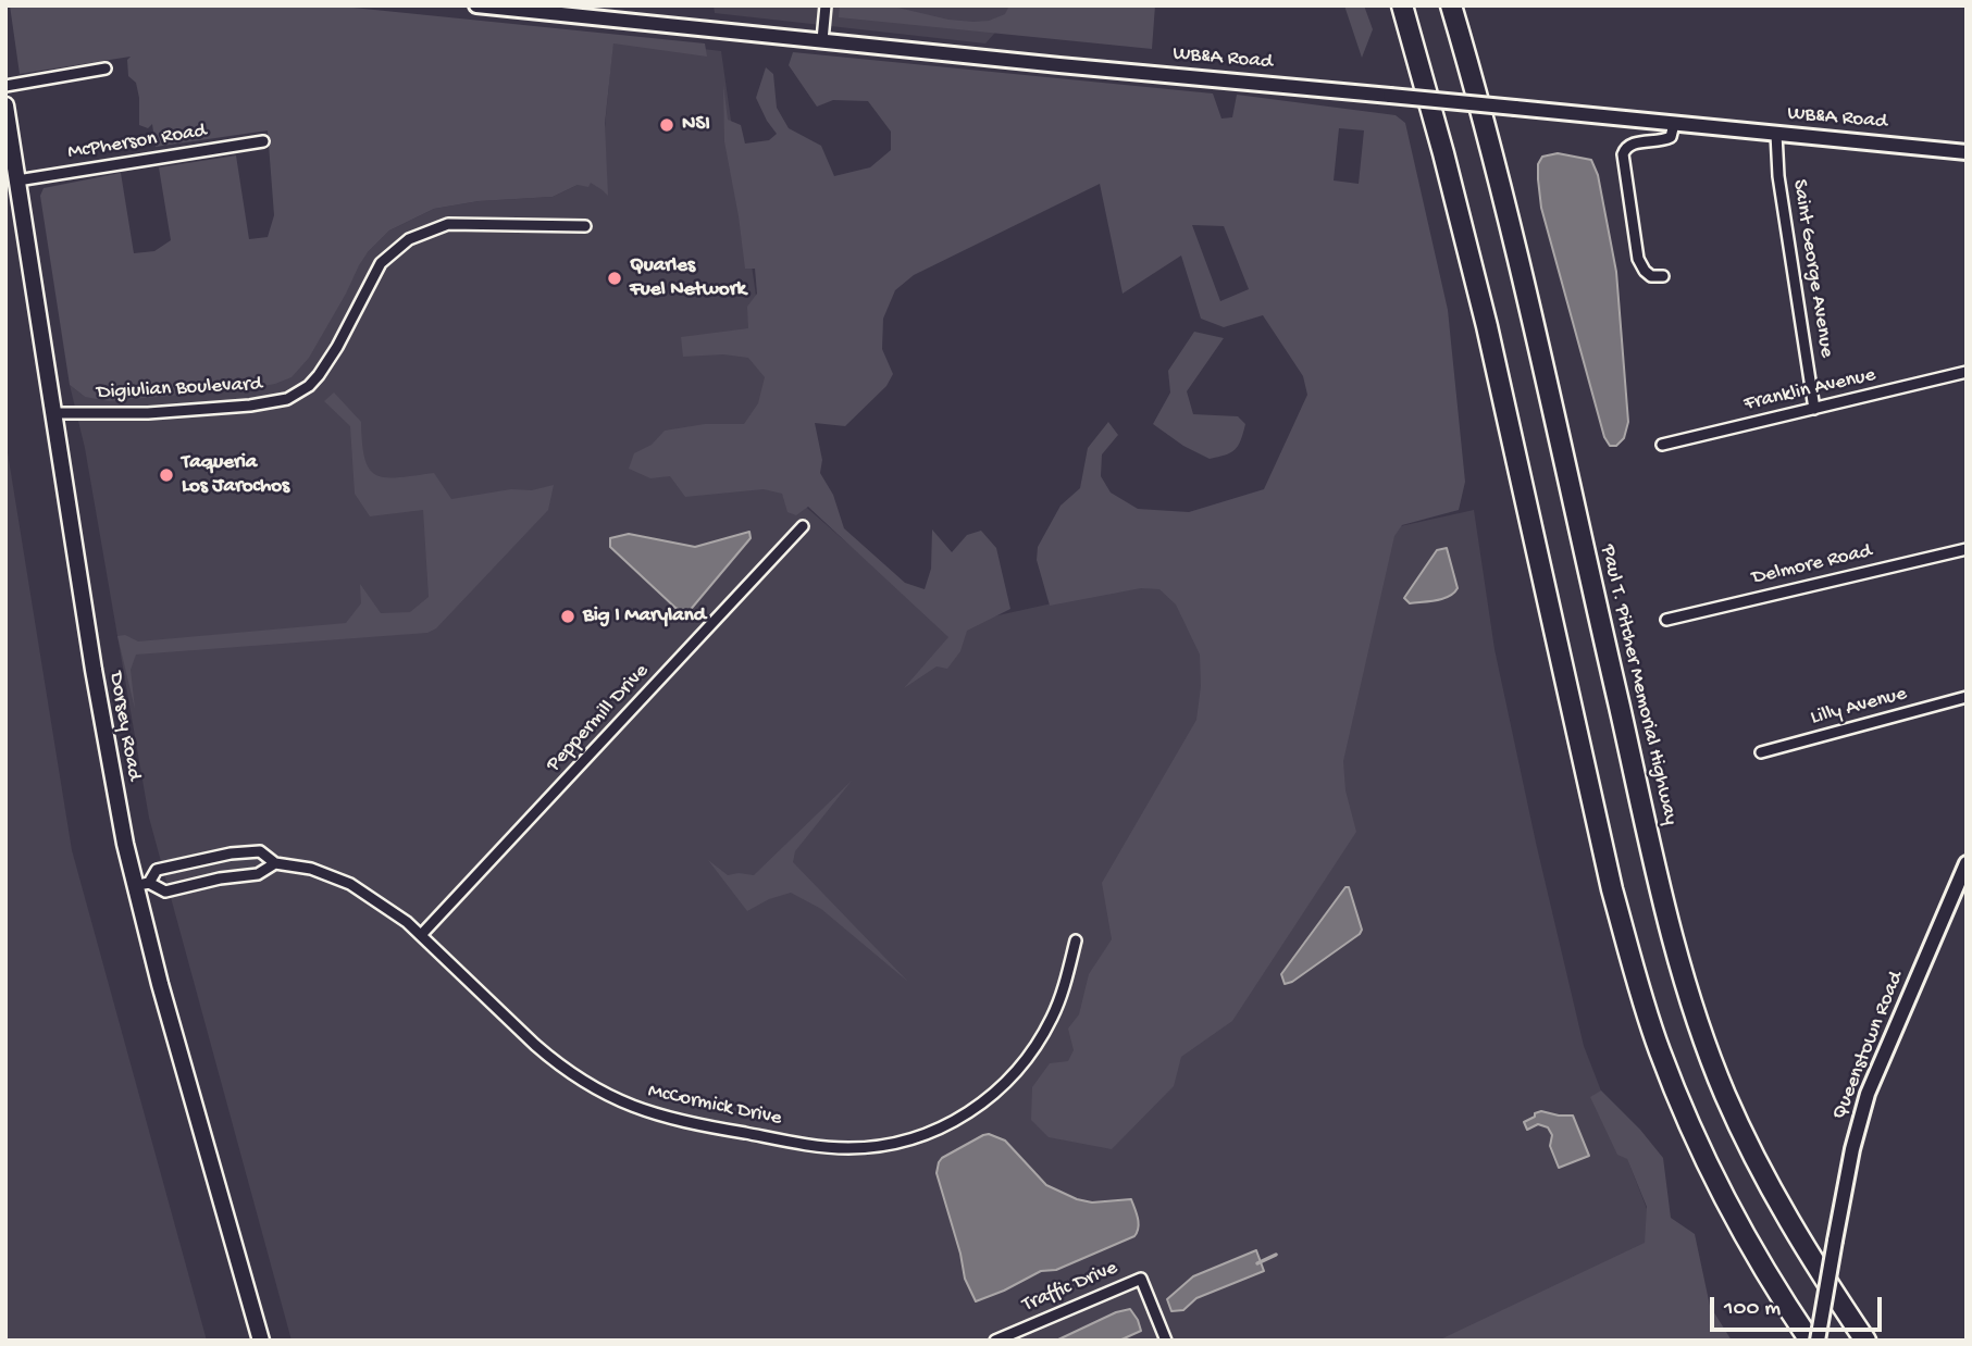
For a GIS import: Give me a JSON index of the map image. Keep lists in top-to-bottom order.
{
  "streets": {
    "highway": ["Paul T. Pitcher Memorial Highway"],
    "main road": ["Dorsey Road"],
    "street": [
      "WB&A Road",
      "McPherson Road",
      "Saint George Avenue",
      "Digiulian Boulevard",
      "Franklin Avenue",
      "Delmore Road",
      "Lilly Avenue",
      "Peppermill Drive",
      "Queenstown Road",
      "McCormick Drive",
      "Traffic Drive"
    ]
  },
  "crossings": [
    ["WB&A Road", "Saint George Avenue"],
    ["McPherson Road", "Dorsey Road"],
    ["Saint George Avenue", "Franklin Avenue"],
    ["Digiulian Boulevard", "Dorsey Road"],
    ["Peppermill Drive", "McCormick Drive"],
    ["Dorsey Road", "McCormick Drive"]
  ],
  "places": [
    "NSI",
    "Quarles Fuel Network",
    "Taqueria Los Jarochos",
    "Big I Maryland"
  ],
  "scale_bar": "100 m"
}
